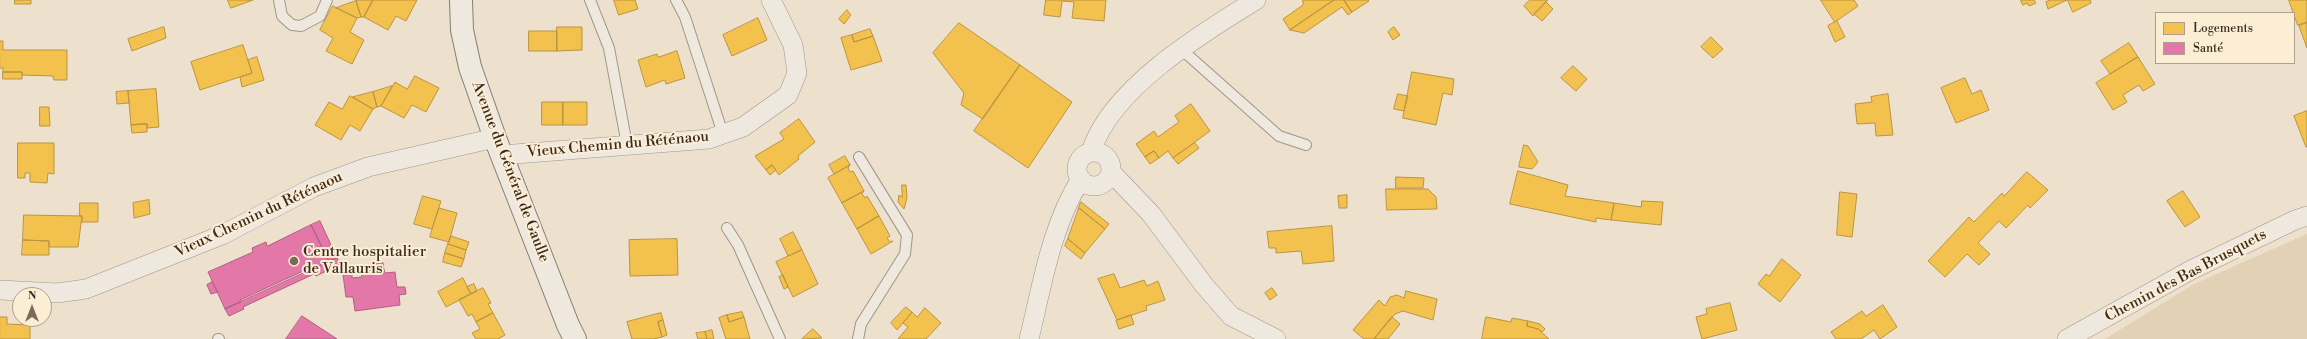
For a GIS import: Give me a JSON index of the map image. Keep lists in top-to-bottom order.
{
  "streets": {
    "main road": ["Avenue du Général de Gaulle"],
    "street": ["Vieux Chemin du Réténaou", "Chemin des Bas Brusquets"]
  },
  "crossings": [
    ["Vieux Chemin du Réténaou", "Avenue du Général de Gaulle"]
  ],
  "places": ["Centre hospitalier de Vallauris"],
  "legend": ["Logements", "Santé"],
  "north": "top"
}
